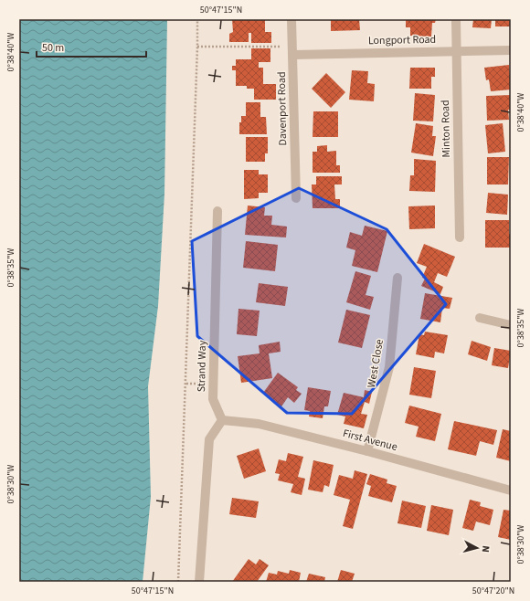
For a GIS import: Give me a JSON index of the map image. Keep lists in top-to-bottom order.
{
  "streets": {
    "street": [
      "Longport Road",
      "Davenport Road",
      "Minton Road",
      "West Close",
      "Strand Way",
      "First Avenue"
    ]
  },
  "crossings": [
    ["Longport Road", "Davenport Road"],
    ["Longport Road", "Minton Road"],
    ["West Close", "First Avenue"],
    ["Strand Way", "First Avenue"]
  ],
  "scale_bar": "50 m",
  "north": "right",
  "coordinates": [
    "50°47'15\"N",
    "0°38'40\"W",
    "0°38'35\"W",
    "0°38'30\"W",
    "50°47'20\"N"
  ]
}
